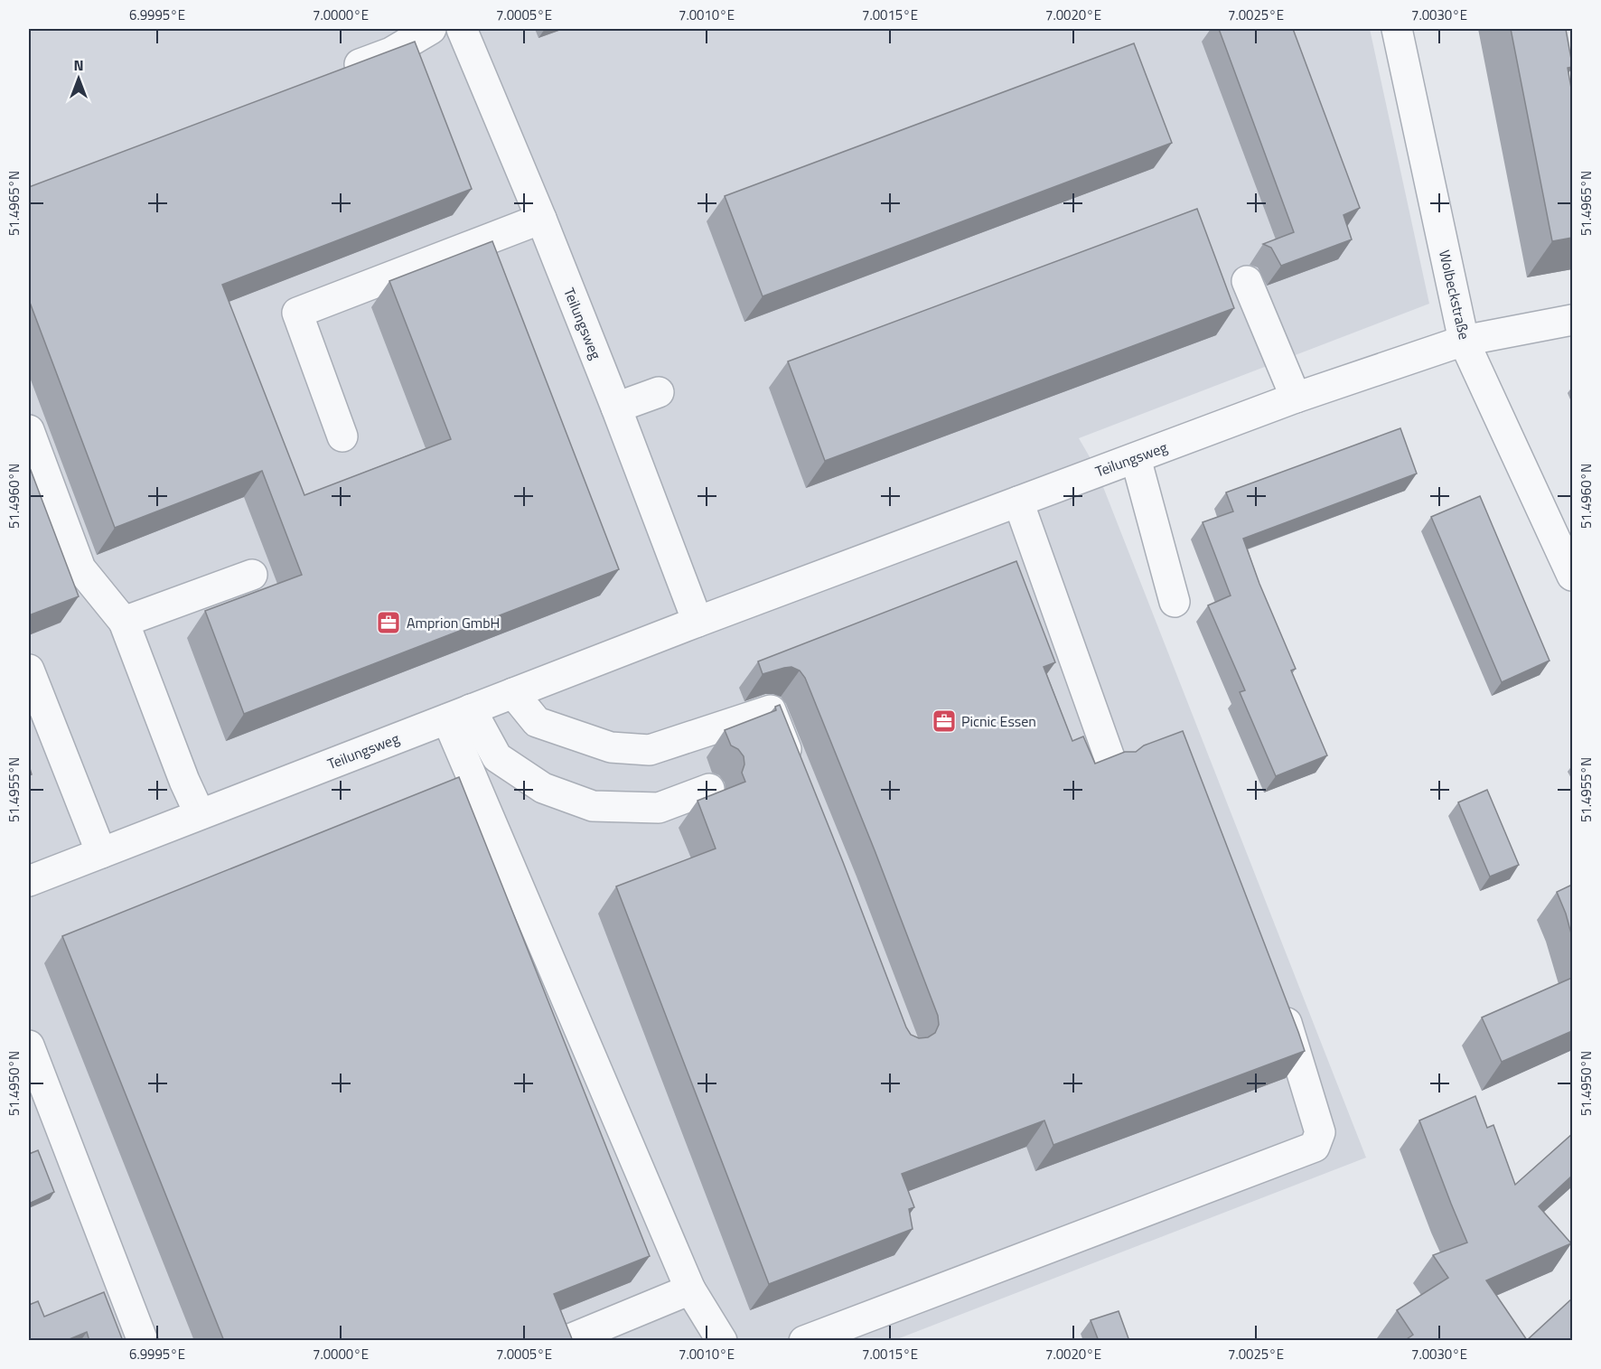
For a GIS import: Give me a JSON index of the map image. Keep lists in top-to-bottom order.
{
  "streets": {
    "street": ["Wolbeckstraße", "Teilungsweg"]
  },
  "crossings": [
    ["Wolbeckstraße", "Teilungsweg"]
  ],
  "places": {
    "office": ["Amprion GmbH", "Picnic Essen"]
  },
  "north": "top",
  "coordinates": [
    "6.9995°E",
    "7.0000°E",
    "7.0005°E",
    "7.0010°E",
    "7.0015°E",
    "7.0020°E",
    "7.0025°E",
    "7.0030°E",
    "51.4965°N",
    "51.4960°N",
    "51.4955°N",
    "51.4950°N"
  ]
}
